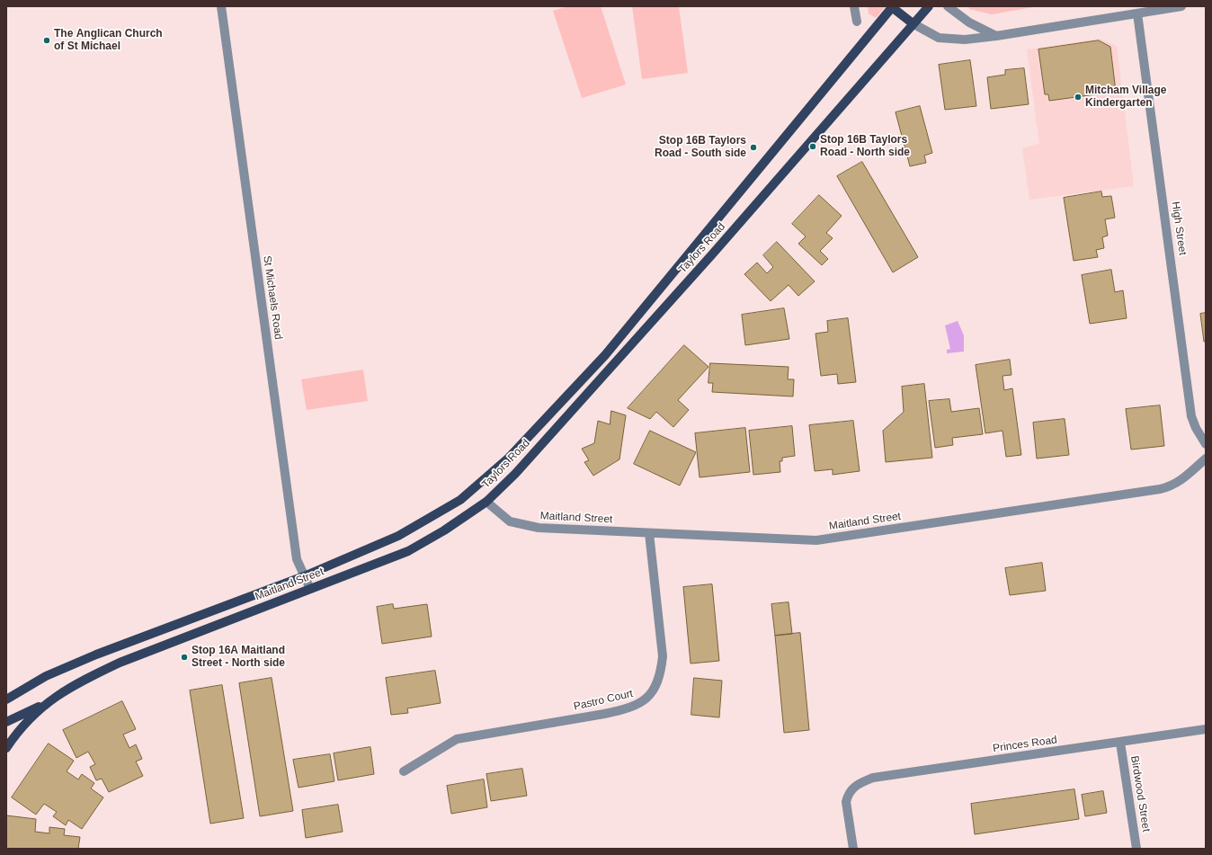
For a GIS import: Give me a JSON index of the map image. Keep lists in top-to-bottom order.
{
  "streets": {
    "main road": ["Taylors Road", "Maitland Street"],
    "street": [
      "High Street",
      "St Michaels Road",
      "Pastro Court",
      "Princes Road",
      "Birdwood Street"
    ]
  },
  "crossings": [
    ["Taylors Road", "Maitland Street"],
    ["St Michaels Road", "Maitland Street"],
    ["Maitland Street", "Pastro Court"],
    ["Princes Road", "Birdwood Street"]
  ],
  "places": [
    "The Anglican Church of St Michael",
    "Mitcham Village Kindergarten",
    "Stop 16B Taylors Road - North side",
    "Stop 16B Taylors Road - South side",
    "Stop 16A Maitland Street - North side"
  ]
}
